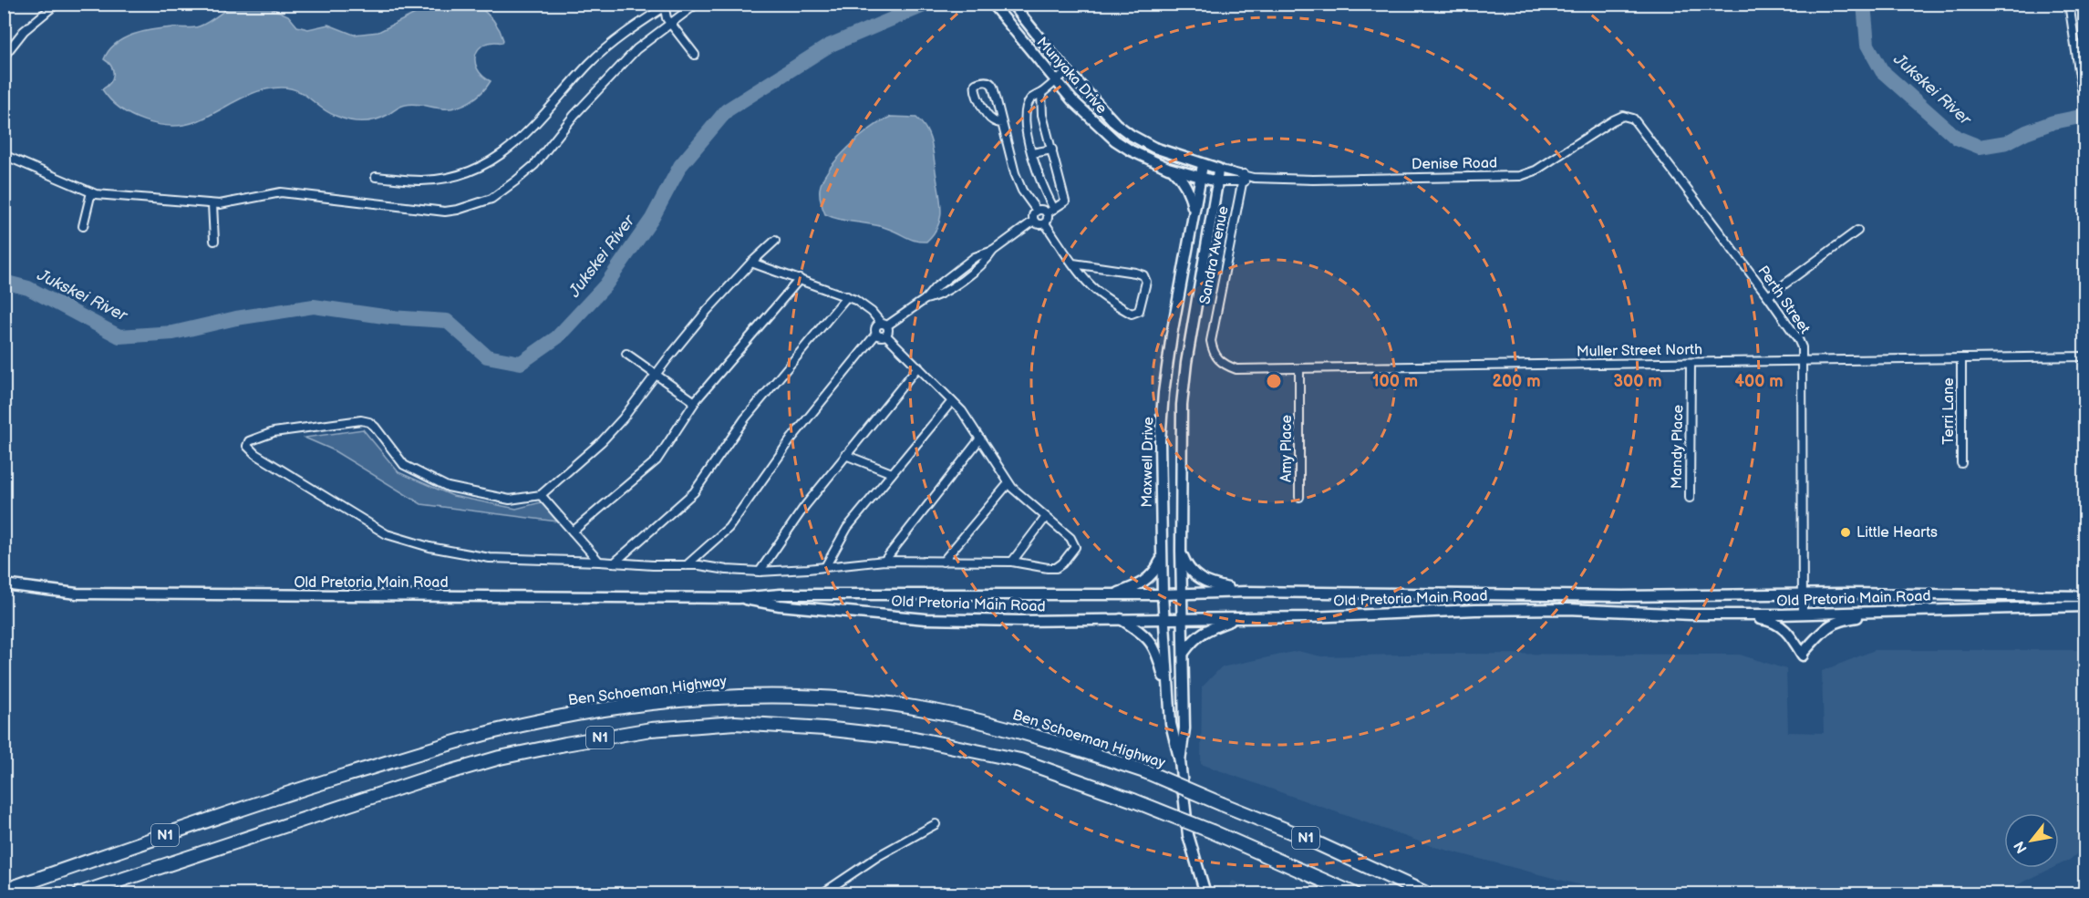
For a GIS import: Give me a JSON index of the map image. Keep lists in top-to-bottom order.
{
  "streets": {
    "highway": ["Ben Schoeman Highway", "N1"],
    "main road": ["Munyaka Drive", "Maxwell Drive", "Old Pretoria Main Road"],
    "street": [
      "Denise Road",
      "Sandra Avenue",
      "Perth Street",
      "Muller Street North",
      "Terri Lane",
      "Mandy Place",
      "Amy Place"
    ]
  },
  "crossings": [
    ["Munyaka Drive", "Denise Road"],
    ["Munyaka Drive", "Maxwell Drive"],
    ["Denise Road", "Sandra Avenue"],
    ["Denise Road", "Perth Street"],
    ["Denise Road", "Maxwell Drive"],
    ["Sandra Avenue", "Muller Street North"],
    ["Perth Street", "Muller Street North"],
    ["Perth Street", "Old Pretoria Main Road"],
    ["Muller Street North", "Terri Lane"],
    ["Muller Street North", "Mandy Place"],
    ["Muller Street North", "Amy Place"],
    ["Maxwell Drive", "Old Pretoria Main Road"]
  ],
  "water": ["Jukskei River"],
  "places": ["Little Hearts"],
  "north": "bottom left",
  "rings": [
    "100 m",
    "200 m",
    "300 m",
    "400 m"
  ]
}
